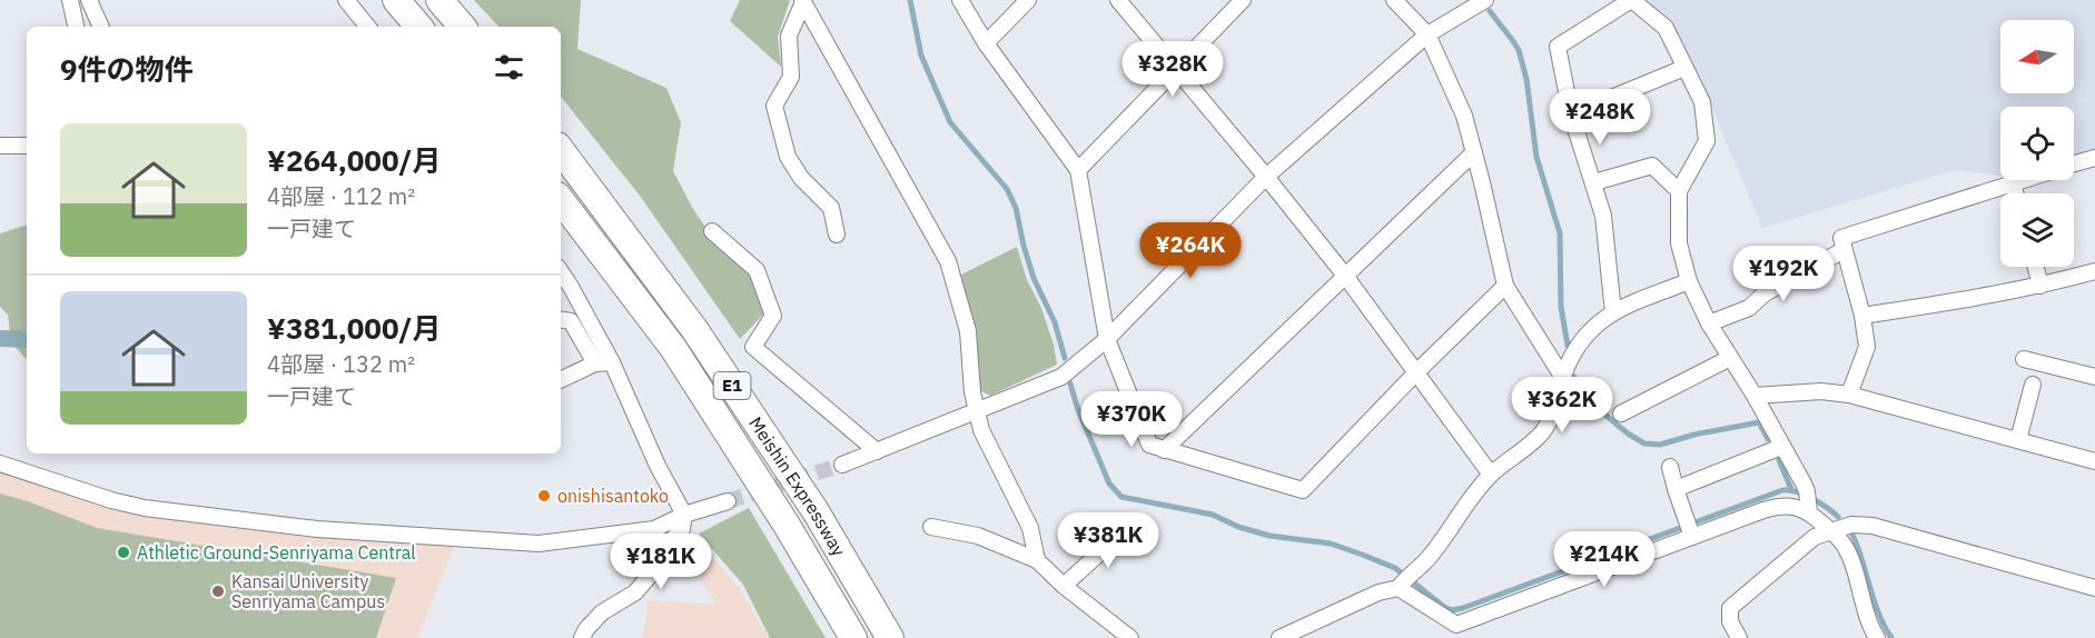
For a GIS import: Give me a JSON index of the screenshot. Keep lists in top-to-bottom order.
{
  "streets": {
    "highway": ["E1", "Meishin Expressway"]
  },
  "places": ["onishisantoko", "Athletic Ground-Senriyama Central", "Kansai University Senriyama Campus"],
  "north": "left",
  "page": {
    "heading": "9件の物件",
    "price": [
      "¥328K",
      "¥248K",
      "¥264K",
      "¥192K",
      "¥362K",
      "¥370K",
      "¥381K",
      "¥214K",
      "¥181K"
    ],
    "list": [
      {
        "name": "¥264,000/月",
        "note": "4部屋 · 112 m² · 一戸建て"
      },
      {
        "name": "¥381,000/月",
        "note": "4部屋 · 132 m² · 一戸建て"
      }
    ]
  }
}
